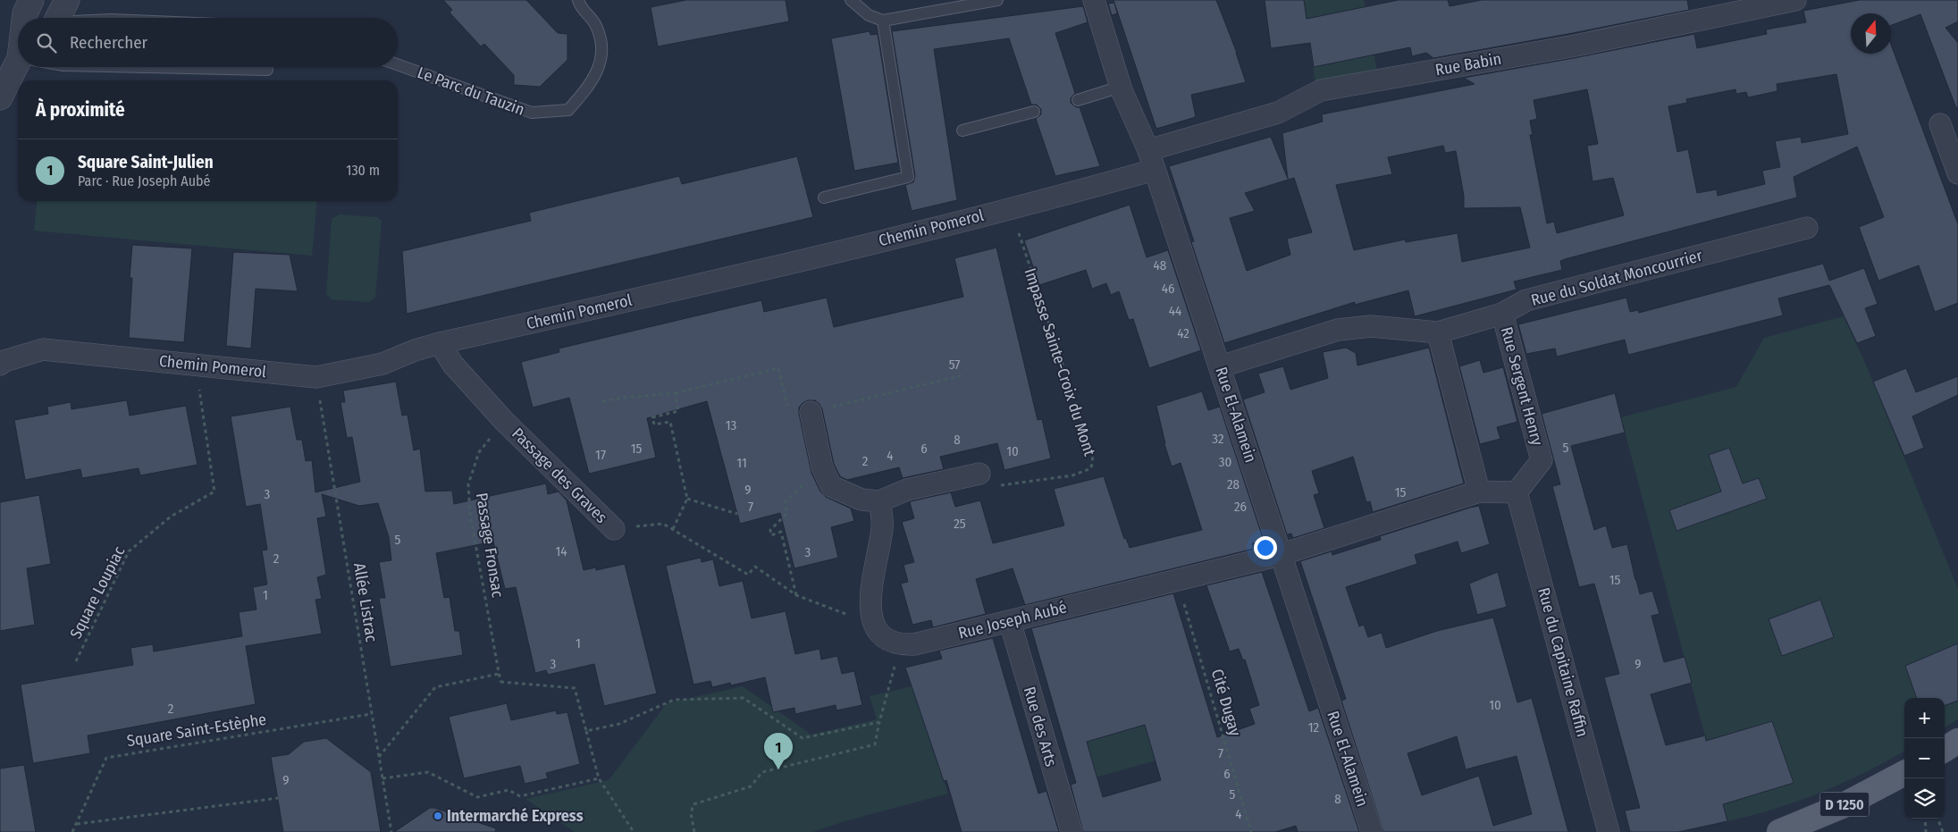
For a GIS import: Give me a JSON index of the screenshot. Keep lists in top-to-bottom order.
{
  "streets": {
    "main road": ["D 1250"],
    "street": [
      "Rue Babin",
      "Chemin Pomerol",
      "Rue du Soldat Moncourrier",
      "Rue Sergent Henry",
      "Rue El-Alamein",
      "Passage des Graves",
      "Rue Joseph Aubé",
      "Rue du Capitaine Raffin",
      "Rue des Arts"
    ],
    "lane": ["Le Parc du Tauzin"],
    "path": [
      "Impasse Sainte-Croix du Mont",
      "Passage Fronsac",
      "Square Loupiac",
      "Allée Listrac",
      "Cité Dugay",
      "Square Saint-Estèphe"
    ]
  },
  "crossings": [
    ["Rue Babin", "Chemin Pomerol"],
    ["Rue Babin", "Rue El-Alamein"],
    ["Chemin Pomerol", "Impasse Sainte-Croix du Mont"],
    ["Chemin Pomerol", "Rue El-Alamein"],
    ["Chemin Pomerol", "Passage des Graves"],
    ["Chemin Pomerol", "Square Loupiac"],
    ["Chemin Pomerol", "Allée Listrac"],
    ["Rue du Soldat Moncourrier", "Rue Sergent Henry"],
    ["Rue du Soldat Moncourrier", "Rue El-Alamein"],
    ["Rue Sergent Henry", "Rue du Capitaine Raffin"],
    ["Rue El-Alamein", "Rue Joseph Aubé"],
    ["Passage des Graves", "Passage Fronsac"],
    ["Allée Listrac", "Square Saint-Estèphe"],
    ["Rue Joseph Aubé", "Cité Dugay"],
    ["Rue Joseph Aubé", "Rue des Arts"]
  ],
  "places": ["Intermarché Express"],
  "house_numbers": [
    "48",
    "46",
    "44",
    "42",
    "57",
    "13",
    "32",
    "8",
    "5",
    "15",
    "6",
    "10",
    "17",
    "4",
    "2",
    "30",
    "11",
    "28",
    "9",
    "15",
    "3",
    "7",
    "26",
    "25",
    "5",
    "14",
    "3",
    "2",
    "15",
    "1",
    "1",
    "3",
    "9",
    "10",
    "2",
    "12",
    "7",
    "6",
    "9",
    "5",
    "8",
    "4"
  ],
  "north": "top",
  "page": {
    "search": "Rechercher",
    "heading": "À proximité",
    "list": [
      {
        "mark": "1",
        "name": "Square Saint-Julien",
        "note": "Parc · Rue Joseph Aubé",
        "value": "130 m"
      }
    ],
    "map_buttons": ["+", "−"],
    "pins": "1"
  }
}
